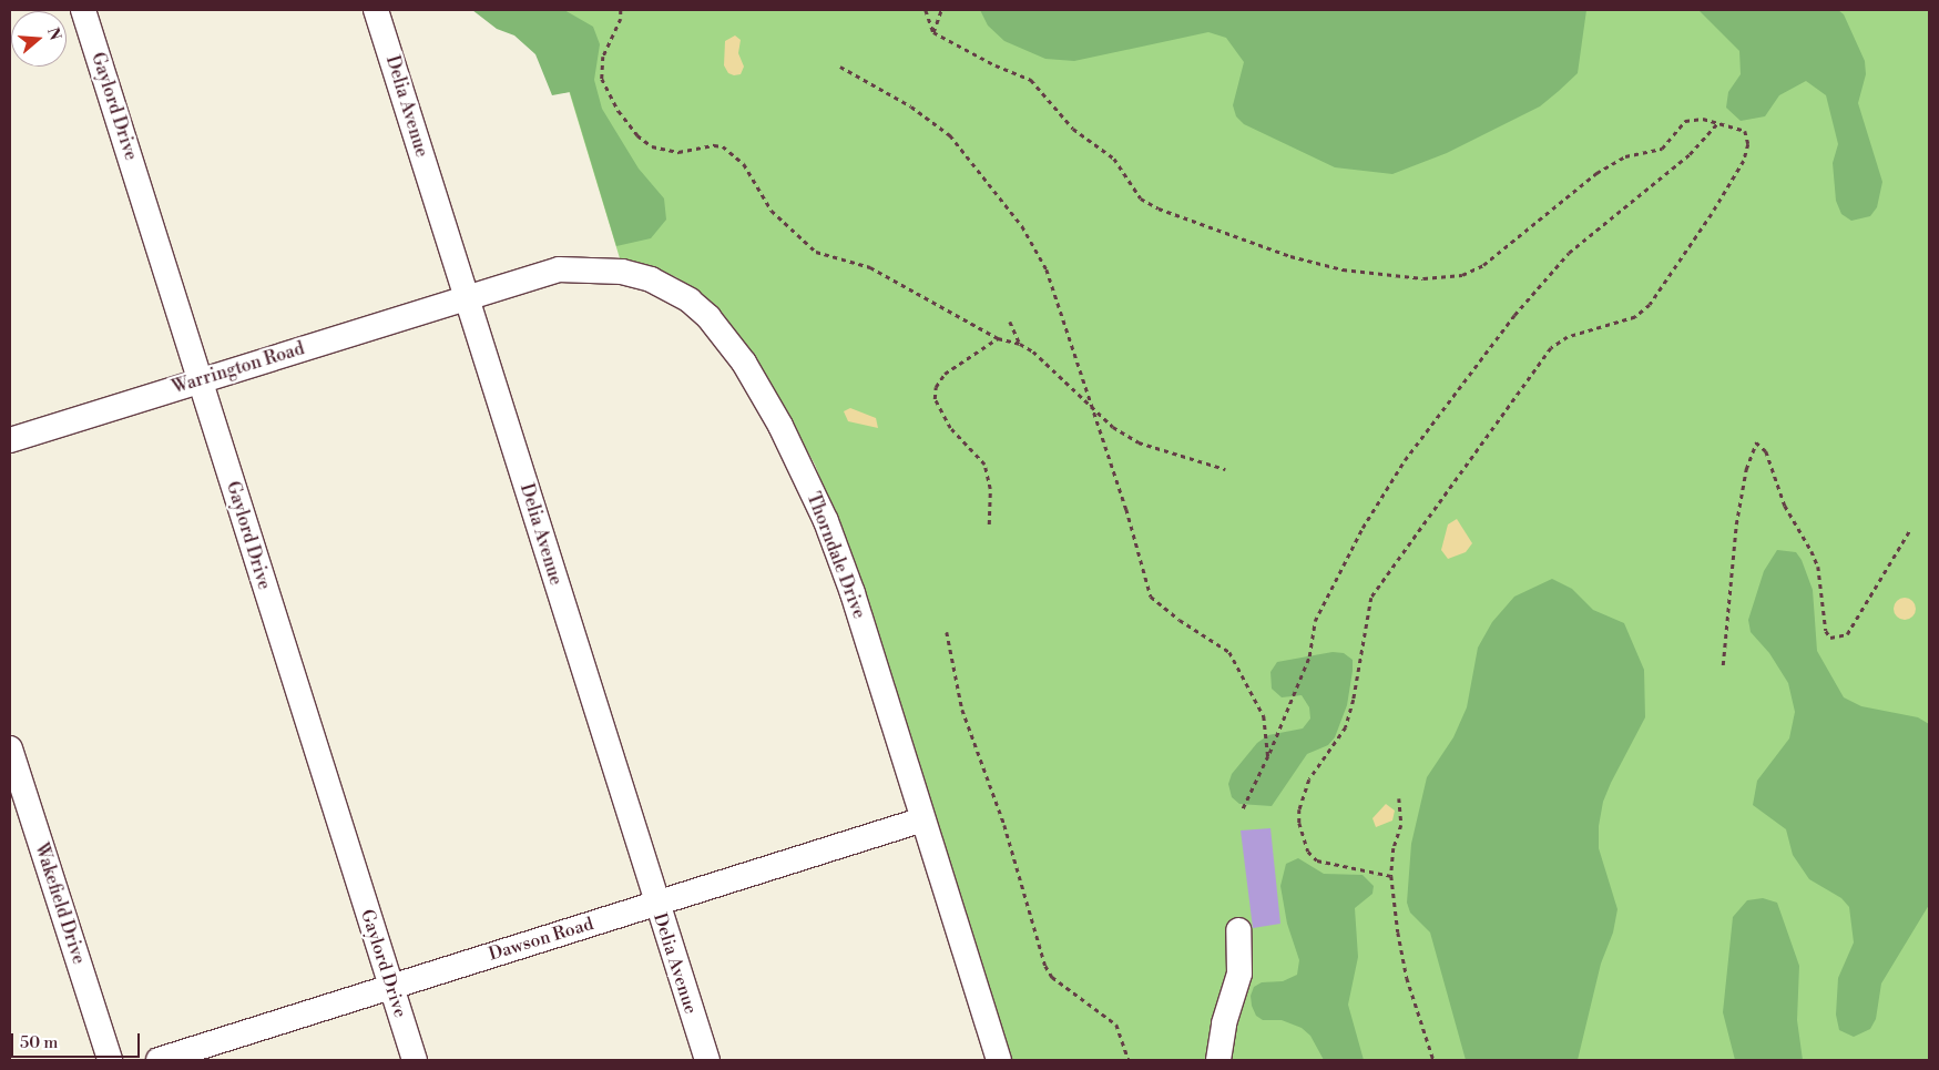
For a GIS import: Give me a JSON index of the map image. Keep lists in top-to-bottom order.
{
  "streets": {
    "street": [
      "Gaylord Drive",
      "Delia Avenue",
      "Warrington Road",
      "Thorndale Drive",
      "Wakefield Drive",
      "Dawson Road"
    ]
  },
  "crossings": [
    ["Gaylord Drive", "Warrington Road"],
    ["Gaylord Drive", "Dawson Road"],
    ["Delia Avenue", "Warrington Road"],
    ["Delia Avenue", "Thorndale Drive"],
    ["Delia Avenue", "Dawson Road"],
    ["Warrington Road", "Thorndale Drive"],
    ["Thorndale Drive", "Dawson Road"]
  ],
  "scale_bar": "50 m",
  "north": "right"
}
